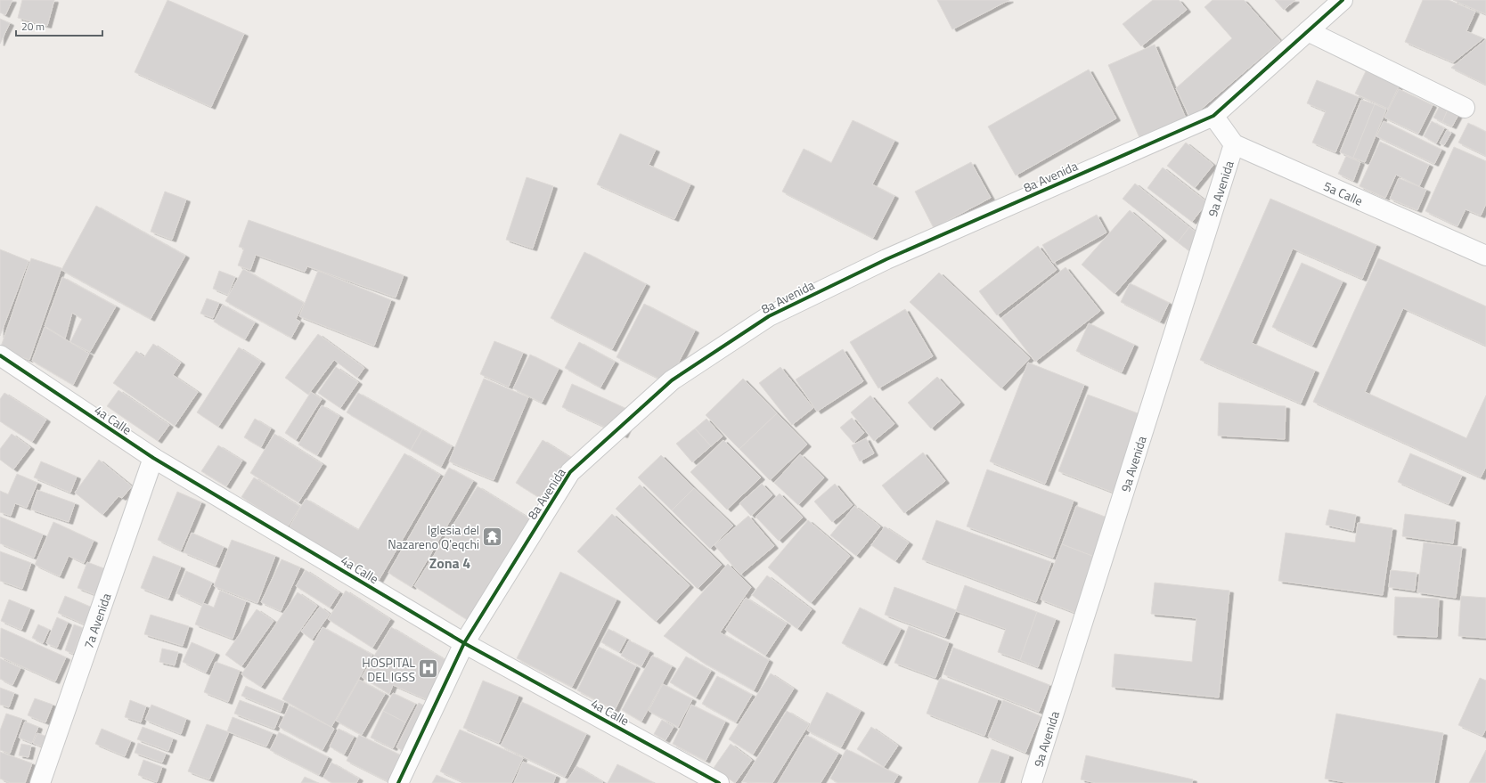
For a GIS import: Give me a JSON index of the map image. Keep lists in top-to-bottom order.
{
  "streets": {
    "street": [
      "8a Avenida",
      "9a Avenida",
      "5a Calle",
      "4a Calle",
      "7a Avenida"
    ]
  },
  "crossings": [
    ["8a Avenida", "4a Calle"],
    ["9a Avenida", "5a Calle"],
    ["4a Calle", "7a Avenida"]
  ],
  "districts": ["Zona 4"],
  "places": {
    "temple": ["Iglesia del Nazareno Q'eqchi"],
    "hospital": ["HOSPITAL DEL IGSS"]
  },
  "scale_bar": "20 m"
}
